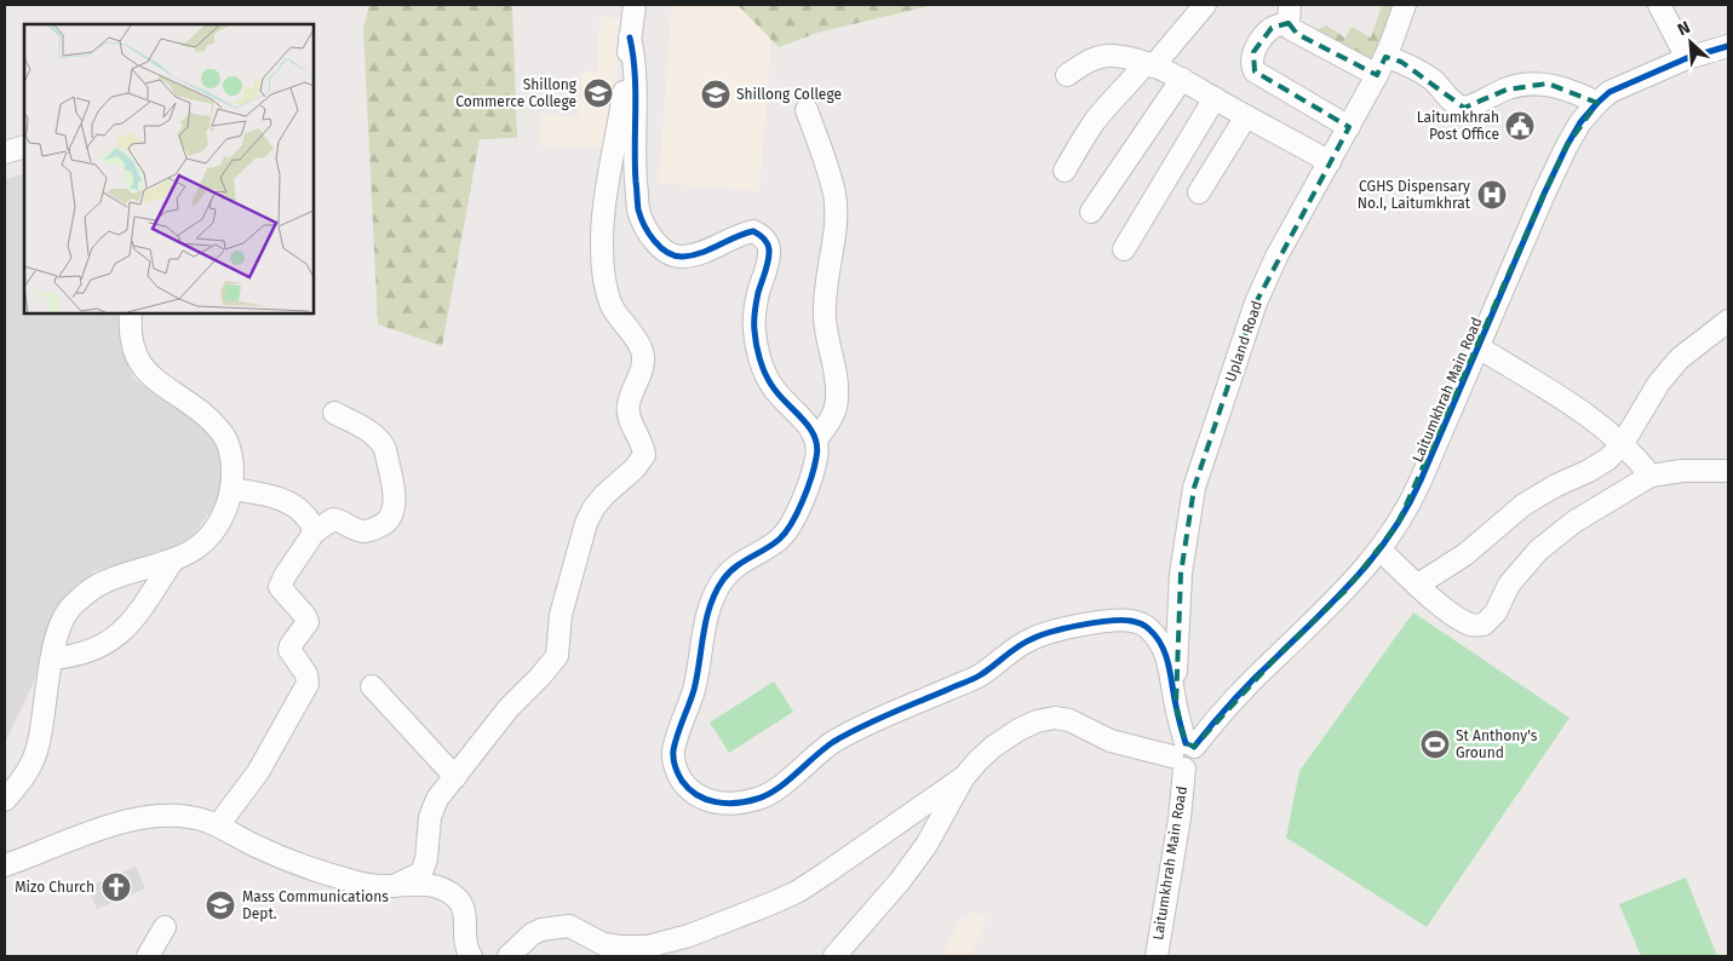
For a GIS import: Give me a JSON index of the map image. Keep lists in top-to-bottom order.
{
  "streets": {
    "street": ["Upland Road", "Laitumkhrah Main Road"]
  },
  "places": {
    "school or university": ["Shillong Commerce College", "Shillong College", "Mass Communications Dept."],
    "public building": ["Laitumkhrah Post Office"],
    "hospital": ["CGHS Dispensary No.I, Laitumkhrat"],
    "sports": ["St Anthony's Ground"],
    "church": ["Mizo Church"]
  },
  "north": "top left"
}
